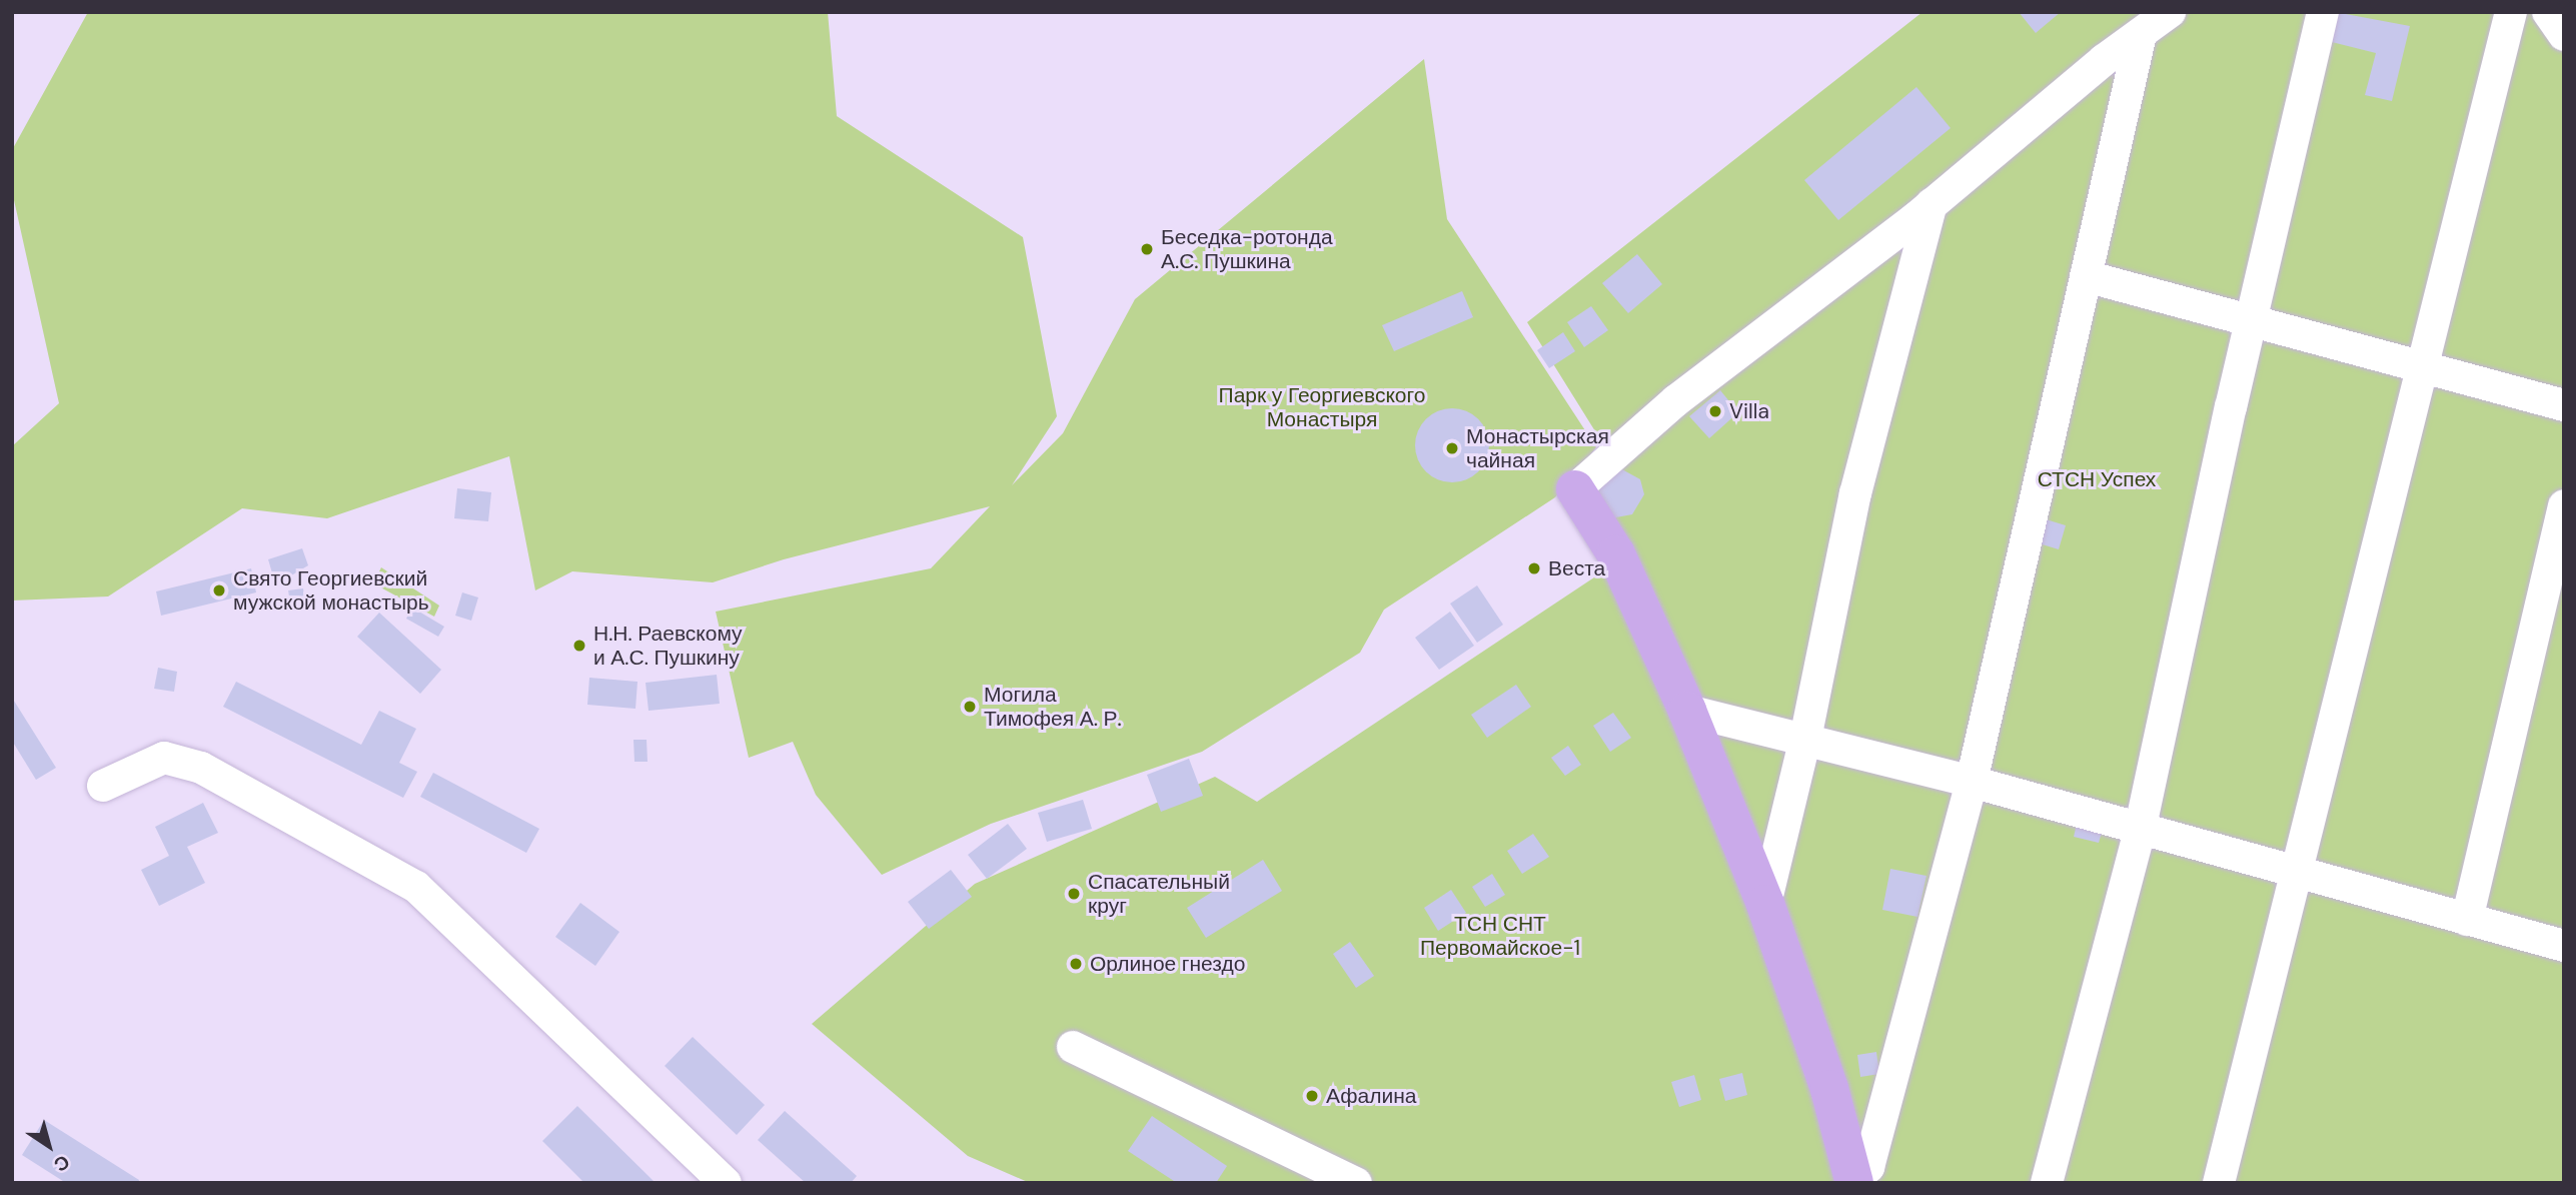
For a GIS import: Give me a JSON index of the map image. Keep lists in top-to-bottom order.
{
  "parks": ["Парк у Георгиевского Монастыря", "СТСН Успех", "ТСН СНТ Первомайское-1"],
  "places": [
    "Беседка-ротонда А.С. Пушкина",
    "Villa",
    "Монастырская чайная",
    "Веста",
    "Свято Георгиевский мужской монастырь",
    "Н.Н. Раевскому и А.С. Пушкину",
    "Могила Тимофея А. Р.",
    "Спасательный круг",
    "Орлиное гнездо",
    "Афалина"
  ],
  "north": "bottom right"
}
